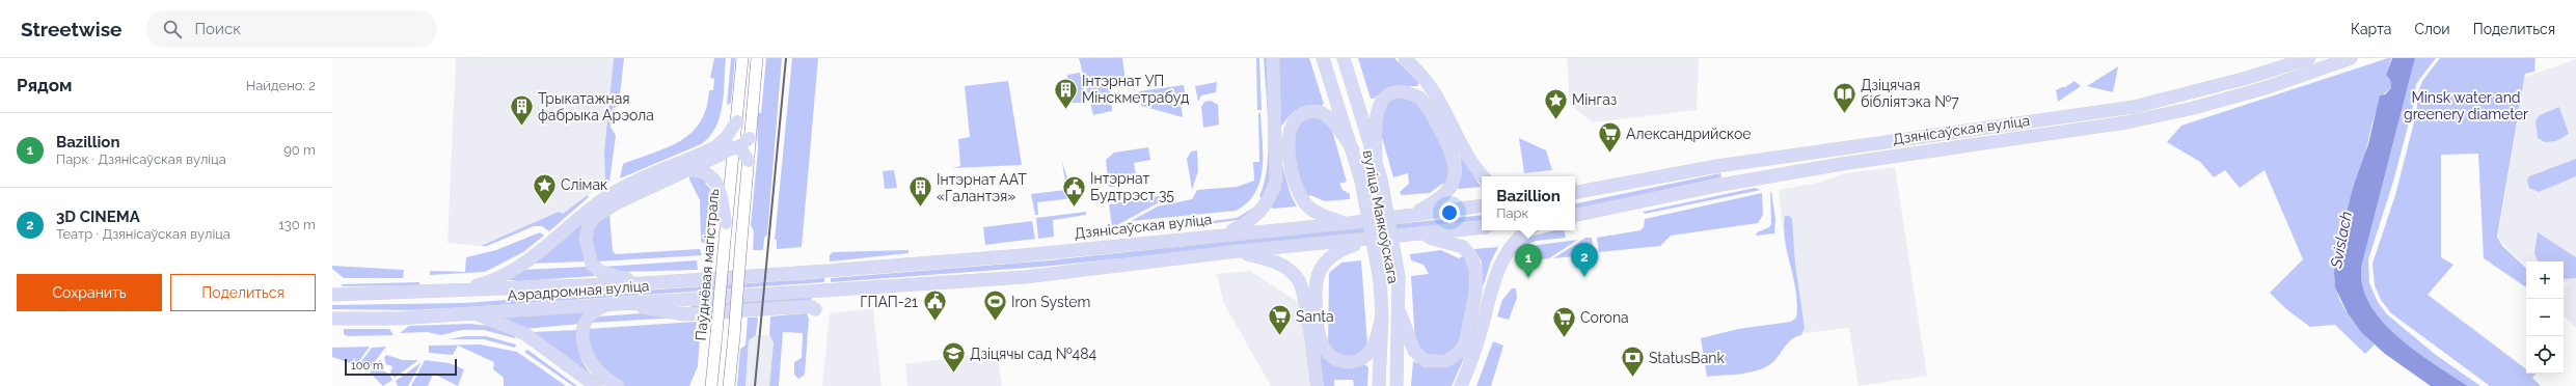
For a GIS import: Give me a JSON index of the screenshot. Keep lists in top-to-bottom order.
{
  "streets": {
    "main road": [
      "Дзянісаўская вуліца",
      "вуліца Маякоўскага",
      "Паўднёвая магістраль",
      "Аэрадромная вуліца"
    ]
  },
  "crossings": [
    ["Дзянісаўская вуліца", "Аэрадромная вуліца"]
  ],
  "water": ["Svislach"],
  "parks": ["Minsk water and greenery diameter"],
  "places": {
    "building": ["Інтэрнат УП Мінскметрабуд", "Трыкатажная фабрыка Арэола", "Інтэрнат ААТ «Галантэя»"],
    "library": ["Дзіцячая бібліятэка №7"],
    "place": ["Мінгаз", "Слімак"],
    "supermarket": ["Александрийское", "Santa", "Corona"],
    "public building": ["Інтэрнат Будтрэст 35", "ГПАП-21"],
    "sports": ["Iron System"],
    "school or university": ["Дзіцячы сад №484"],
    "bank": ["StatusBank"]
  },
  "scale_bar": "100 m",
  "page": {
    "header": "Streetwise",
    "search": "Поиск",
    "nav": ["Карта", "Слои", "Поделиться"],
    "heading": ["Рядом", "Найдено: 2"],
    "list": [
      {
        "mark": "1",
        "name": "Bazillion",
        "note": "Парк · Дзянісаўская вуліца",
        "value": "90 m"
      },
      {
        "mark": "2",
        "name": "3D CINEMA",
        "note": "Театр · Дзянісаўская вуліца",
        "value": "130 m"
      }
    ],
    "popup": ["Bazillion", "Парк"],
    "pins": ["2", "1"],
    "buttons": ["Сохранить", "Поделиться"],
    "map_buttons": ["+", "−"],
    "scale": "100 m"
  }
}
